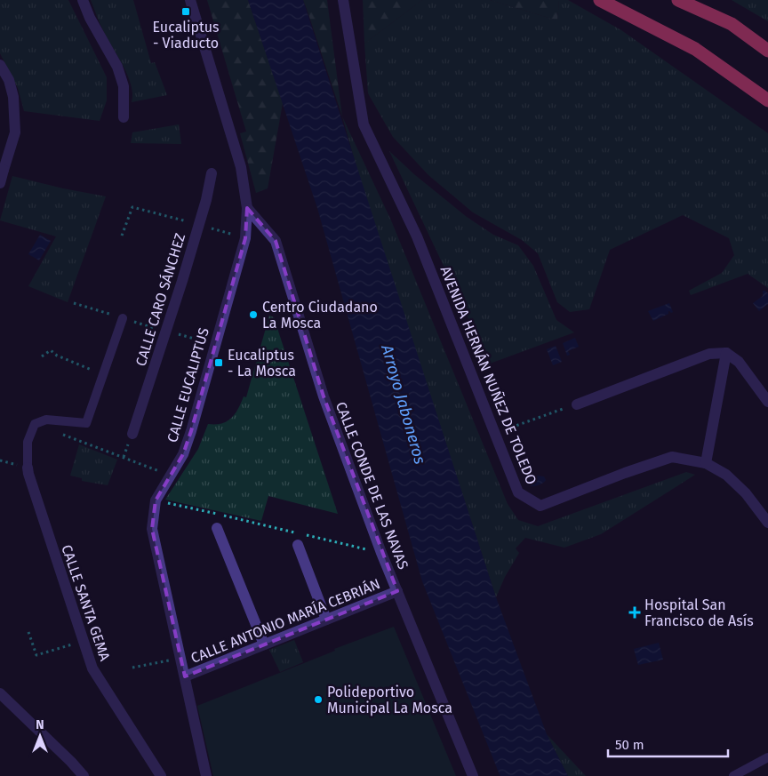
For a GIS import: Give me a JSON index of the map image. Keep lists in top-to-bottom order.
{
  "streets": {
    "street": [
      "CALLE CARO SÁNCHEZ",
      "AVENIDA HERNÁN NUÑEZ DE TOLEDO",
      "CALLE EUCALIPTUS",
      "CALLE CONDE DE LAS NAVAS",
      "CALLE SANTA GEMA",
      "CALLE ANTONIO MARÍA CEBRIÁN"
    ]
  },
  "crossings": [
    ["CALLE EUCALIPTUS", "CALLE CONDE DE LAS NAVAS"],
    ["CALLE EUCALIPTUS", "CALLE ANTONIO MARÍA CEBRIÁN"],
    ["CALLE CONDE DE LAS NAVAS", "CALLE ANTONIO MARÍA CEBRIÁN"]
  ],
  "water": ["Arroyo Jaboneros"],
  "places": {
    "transit": ["Eucaliptus - Viaducto", "Eucaliptus - La Mosca"],
    "other": ["Centro Ciudadano La Mosca", "Polideportivo Municipal La Mosca"],
    "health": ["Hospital San Francisco de Asís"]
  },
  "scale_bar": "50 m",
  "north": "top"
}
